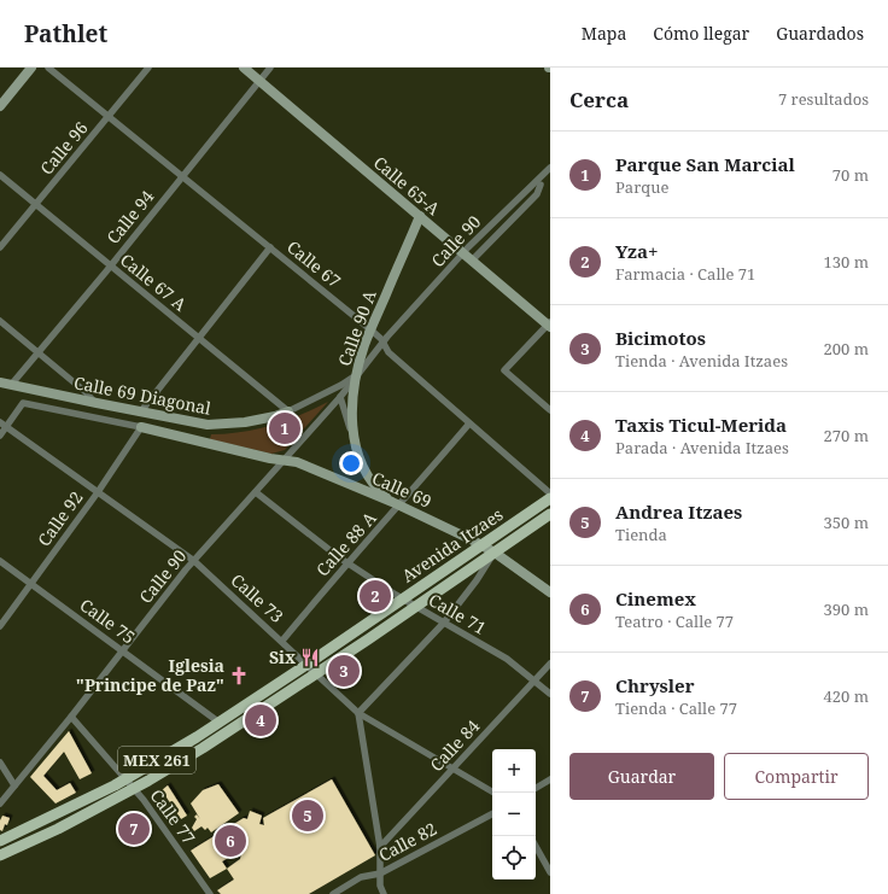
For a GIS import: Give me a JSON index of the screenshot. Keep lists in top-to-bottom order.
{
  "streets": {
    "main road": [
      "Calle 65-A",
      "Calle 90 A",
      "Calle 69 Diagonal",
      "Calle 69",
      "Avenida Itzaes",
      "MEX 261"
    ],
    "street": [
      "Calle 96",
      "Calle 94",
      "Calle 90",
      "Calle 67",
      "Calle 67 A",
      "Calle 92",
      "Calle 88 A",
      "Calle 73",
      "Calle 71",
      "Calle 75",
      "Calle 84",
      "Calle 77",
      "Calle 82"
    ]
  },
  "crossings": [
    ["Calle 96", "Calle 67"],
    ["Calle 96", "Calle 67 A"],
    ["Calle 65-A", "Calle 94"],
    ["Calle 65-A", "Calle 90"],
    ["Calle 65-A", "Calle 90 A"],
    ["Calle 94", "Calle 67"],
    ["Calle 94", "Calle 67 A"],
    ["Calle 94", "Calle 69 Diagonal"],
    ["Calle 90", "Calle 67"],
    ["Calle 90", "Calle 90 A"],
    ["Calle 90", "Calle 69 Diagonal"],
    ["Calle 90", "Calle 69"],
    ["Calle 90", "Calle 73"],
    ["Calle 90", "Calle 71"],
    ["Calle 90", "Calle 75"],
    ["Calle 90", "Calle 77"],
    ["Calle 67", "Calle 90 A"],
    ["Calle 67", "Calle 88 A"],
    ["Calle 67 A", "Calle 69 Diagonal"],
    ["Calle 90 A", "Calle 69 Diagonal"],
    ["Calle 90 A", "Calle 69"],
    ["Calle 90 A", "Calle 88 A"],
    ["Calle 69", "Calle 92"],
    ["Calle 69", "Calle 88 A"],
    ["Calle 69", "Avenida Itzaes"],
    ["Calle 92", "Calle 73"],
    ["Calle 92", "Calle 75"],
    ["Calle 88 A", "Calle 73"],
    ["Calle 88 A", "Calle 71"],
    ["Avenida Itzaes", "Calle 73"],
    ["Avenida Itzaes", "Calle 71"],
    ["Avenida Itzaes", "Calle 75"],
    ["Avenida Itzaes", "Calle 77"],
    ["Calle 73", "Calle 84"],
    ["Calle 71", "Calle 84"]
  ],
  "places": {
    "restaurant": ["Six"],
    "church": ["Iglesia \"Principe de Paz\""]
  },
  "page": {
    "header": "Pathlet",
    "nav": ["Mapa", "Cómo llegar", "Guardados"],
    "heading": ["Cerca", "7 resultados"],
    "list": [
      {
        "mark": "1",
        "name": "Parque San Marcial",
        "note": "Parque",
        "value": "70 m"
      },
      {
        "mark": "2",
        "name": "Yza+",
        "note": "Farmacia · Calle 71",
        "value": "130 m"
      },
      {
        "mark": "3",
        "name": "Bicimotos",
        "note": "Tienda · Avenida Itzaes",
        "value": "200 m"
      },
      {
        "mark": "4",
        "name": "Taxis Ticul-Merida",
        "note": "Parada · Avenida Itzaes",
        "value": "270 m"
      },
      {
        "mark": "5",
        "name": "Andrea Itzaes",
        "note": "Tienda",
        "value": "350 m"
      },
      {
        "mark": "6",
        "name": "Cinemex",
        "note": "Teatro · Calle 77",
        "value": "390 m"
      },
      {
        "mark": "7",
        "name": "Chrysler",
        "note": "Tienda · Calle 77",
        "value": "420 m"
      }
    ],
    "pins": [
      "1",
      "2",
      "3",
      "4",
      "5",
      "7",
      "6"
    ],
    "buttons": ["Guardar", "Compartir"],
    "map_buttons": ["+", "−"]
  }
}
